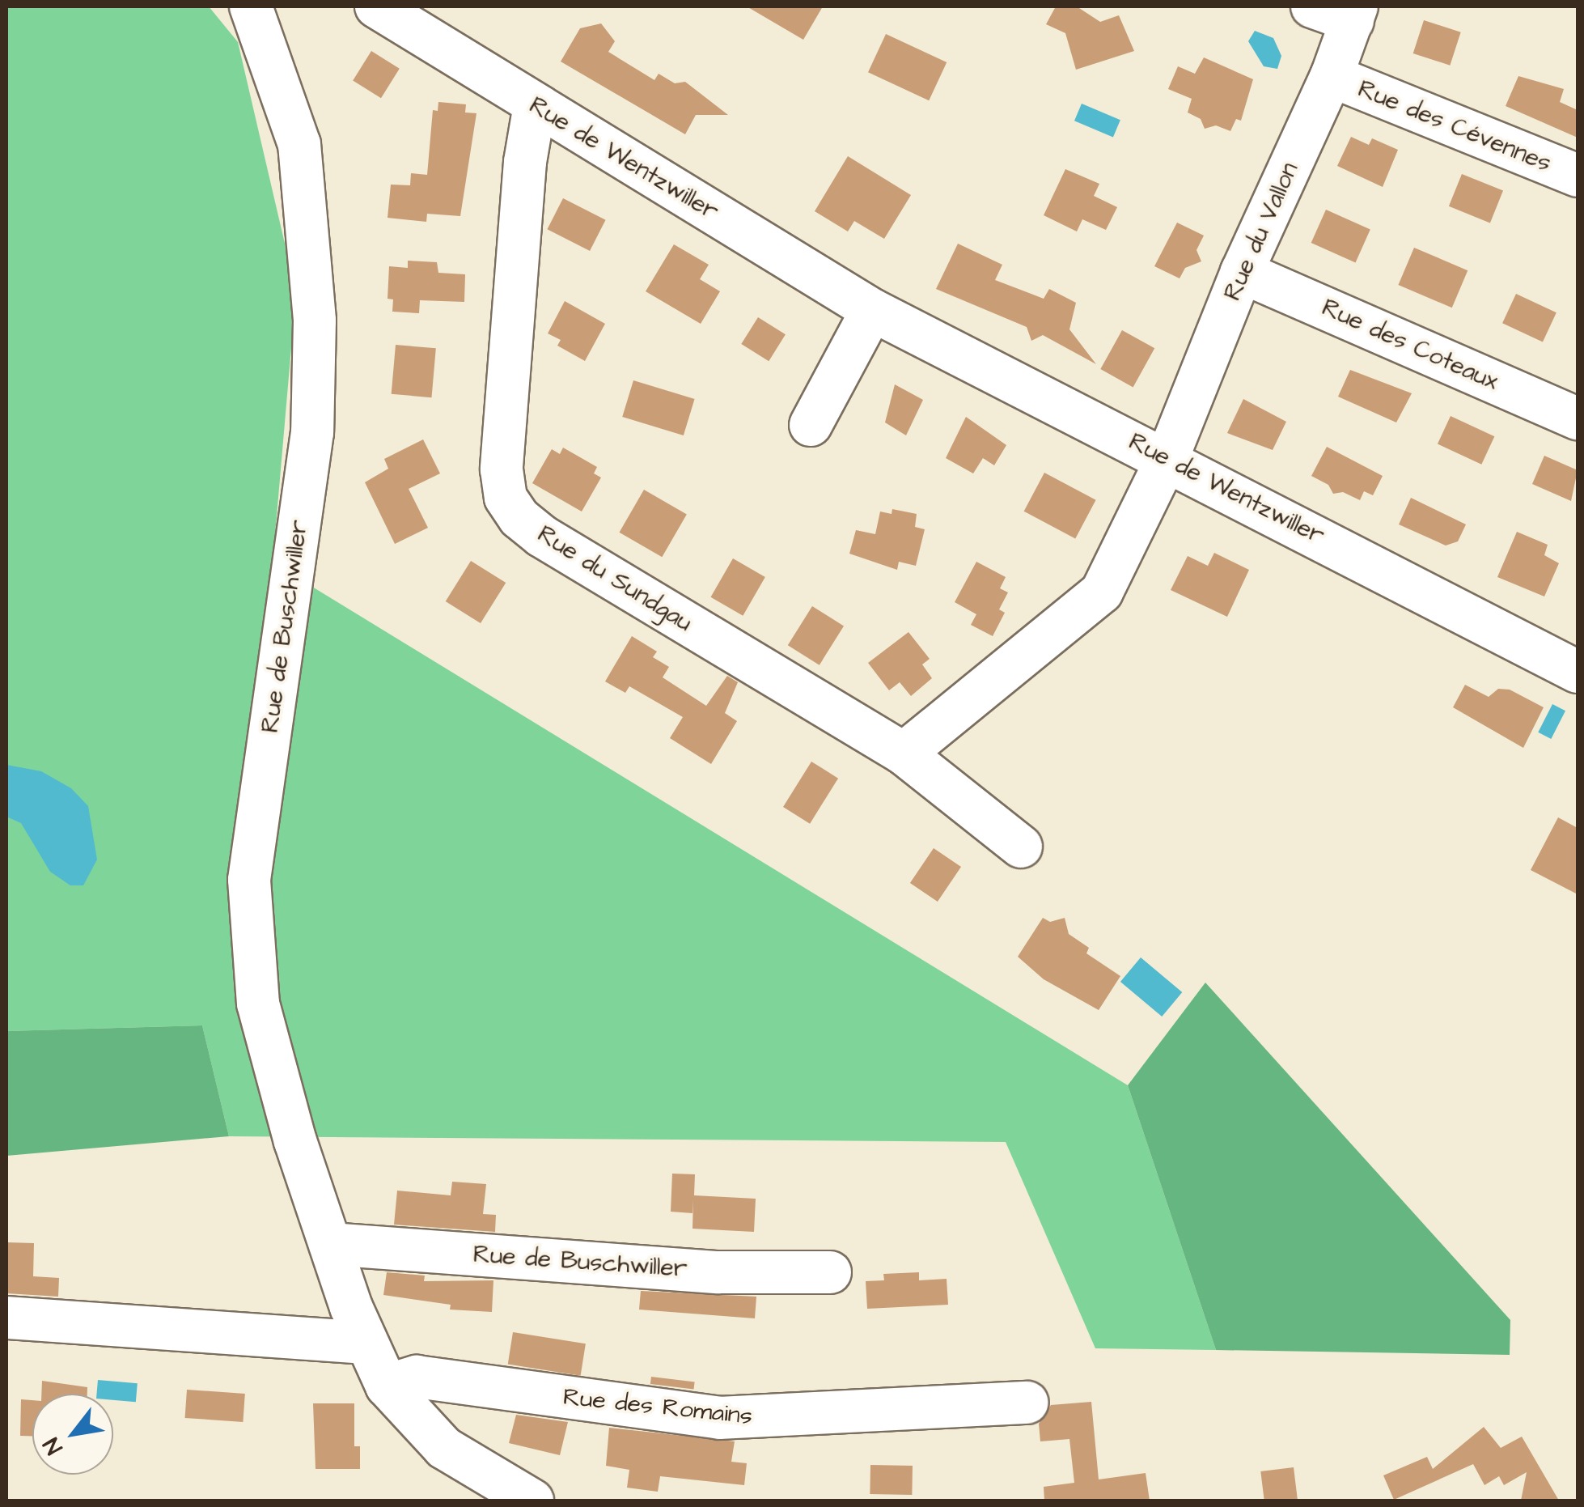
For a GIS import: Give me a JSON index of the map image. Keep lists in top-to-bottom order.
{
  "streets": {
    "street": [
      "Rue des Cévennes",
      "Rue de Wentzwiller",
      "Rue du Vallon",
      "Rue des Coteaux",
      "Rue du Sundgau",
      "Rue de Buschwiller",
      "Rue des Romains"
    ]
  },
  "crossings": [
    ["Rue des Cévennes", "Rue du Vallon"],
    ["Rue de Wentzwiller", "Rue du Vallon"],
    ["Rue de Wentzwiller", "Rue du Sundgau"],
    ["Rue du Vallon", "Rue des Coteaux"],
    ["Rue de Buschwiller", "Rue des Romains"]
  ],
  "north": "bottom left"
}
